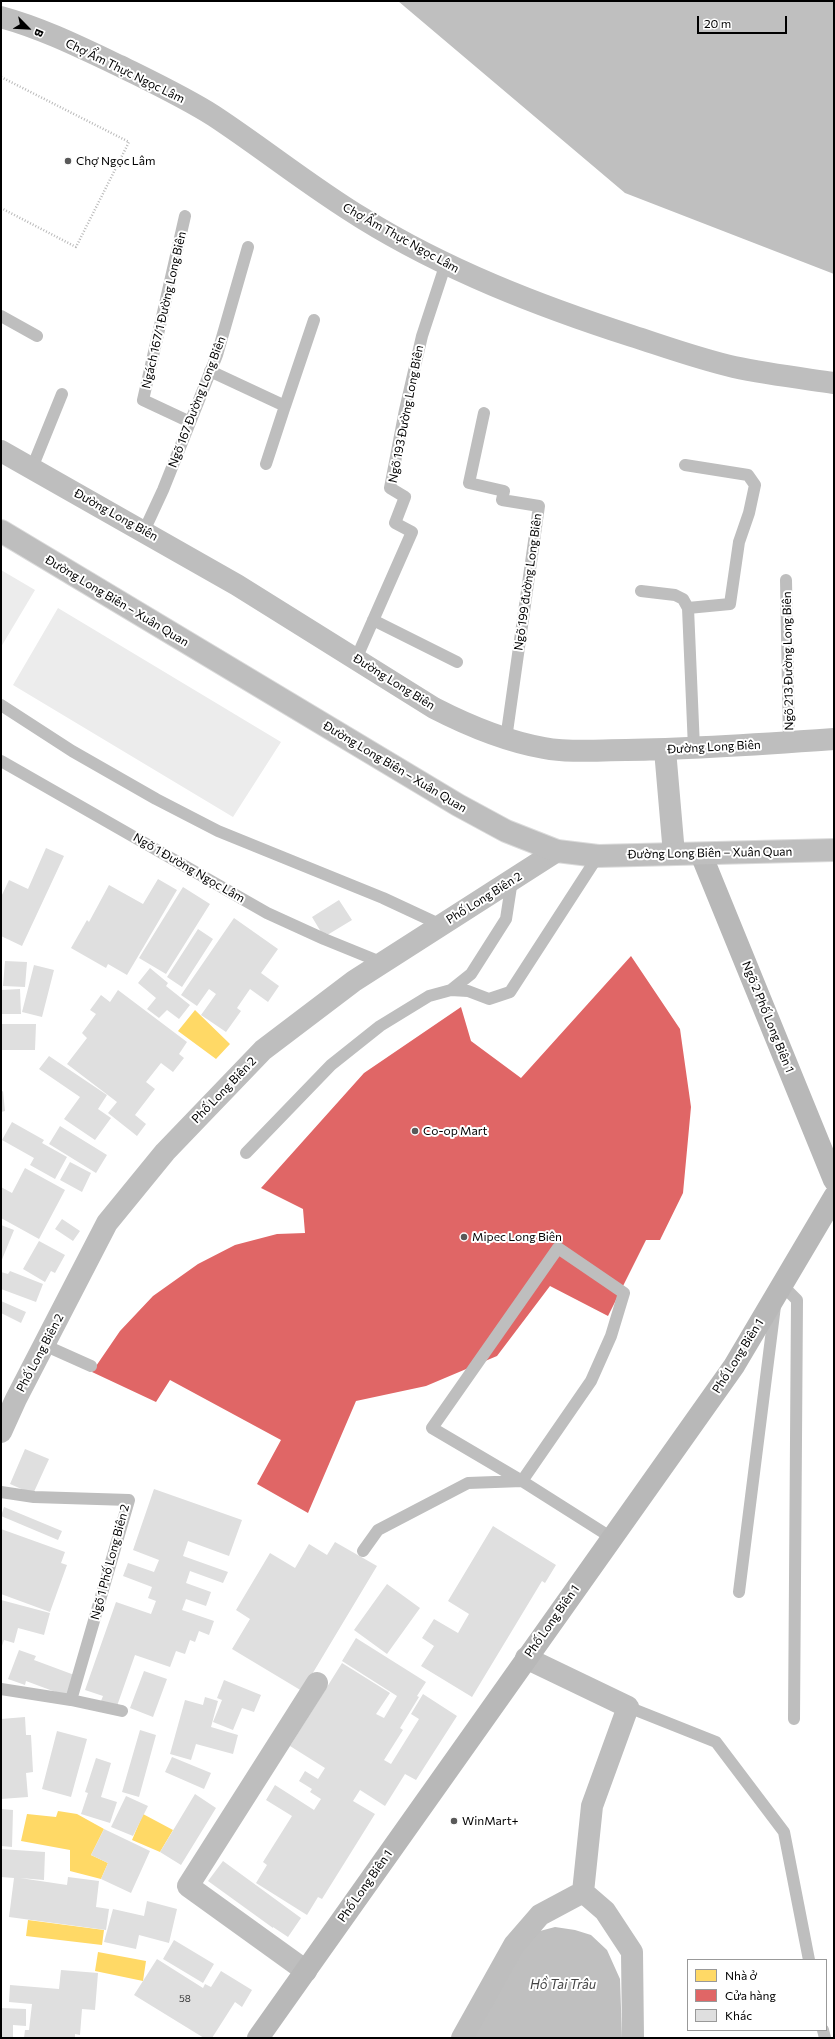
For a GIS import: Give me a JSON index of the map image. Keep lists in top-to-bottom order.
{
  "streets": {
    "main road": ["Ngõ 2 Phố Long Biên 1", "Phố Long Biên 1"],
    "street": [
      "Chợ Ẩm Thực Ngọc Lâm",
      "Đường Long Biên",
      "Đường Long Biên – Xuân Quan",
      "Phố Long Biên 2"
    ],
    "lane": [
      "Ngách 167/1 Đường Long Biên",
      "Ngõ 167 Đường Long Biên",
      "Ngõ 193 Đường Long Biên",
      "Ngõ 199 đường Long Biên",
      "Ngõ 213 Đường Long Biên",
      "Ngõ 1 Đường Ngọc Lâm",
      "Ngõ 1 Phố Long Biên 2"
    ]
  },
  "crossings": [
    ["Chợ Ẩm Thực Ngọc Lâm", "Ngõ 193 Đường Long Biên"],
    ["Ngách 167/1 Đường Long Biên", "Ngõ 167 Đường Long Biên"],
    ["Ngõ 167 Đường Long Biên", "Đường Long Biên"],
    ["Ngõ 193 Đường Long Biên", "Đường Long Biên"],
    ["Đường Long Biên", "Ngõ 199 đường Long Biên"],
    ["Đường Long Biên", "Ngõ 213 Đường Long Biên"],
    ["Đường Long Biên – Xuân Quan", "Phố Long Biên 2"],
    ["Đường Long Biên – Xuân Quan", "Ngõ 2 Phố Long Biên 1"],
    ["Ngõ 1 Đường Ngọc Lâm", "Phố Long Biên 2"]
  ],
  "water": ["Hồ Tai Trâu"],
  "places": [
    "Chợ Ngọc Lâm",
    "Co-op Mart",
    "Mipec Long Biên",
    "WinMart+"
  ],
  "house_numbers": ["58"],
  "legend": ["Nhà ở", "Cửa hàng", "Khác"],
  "scale_bar": "20 m",
  "north": "bottom right"
}
